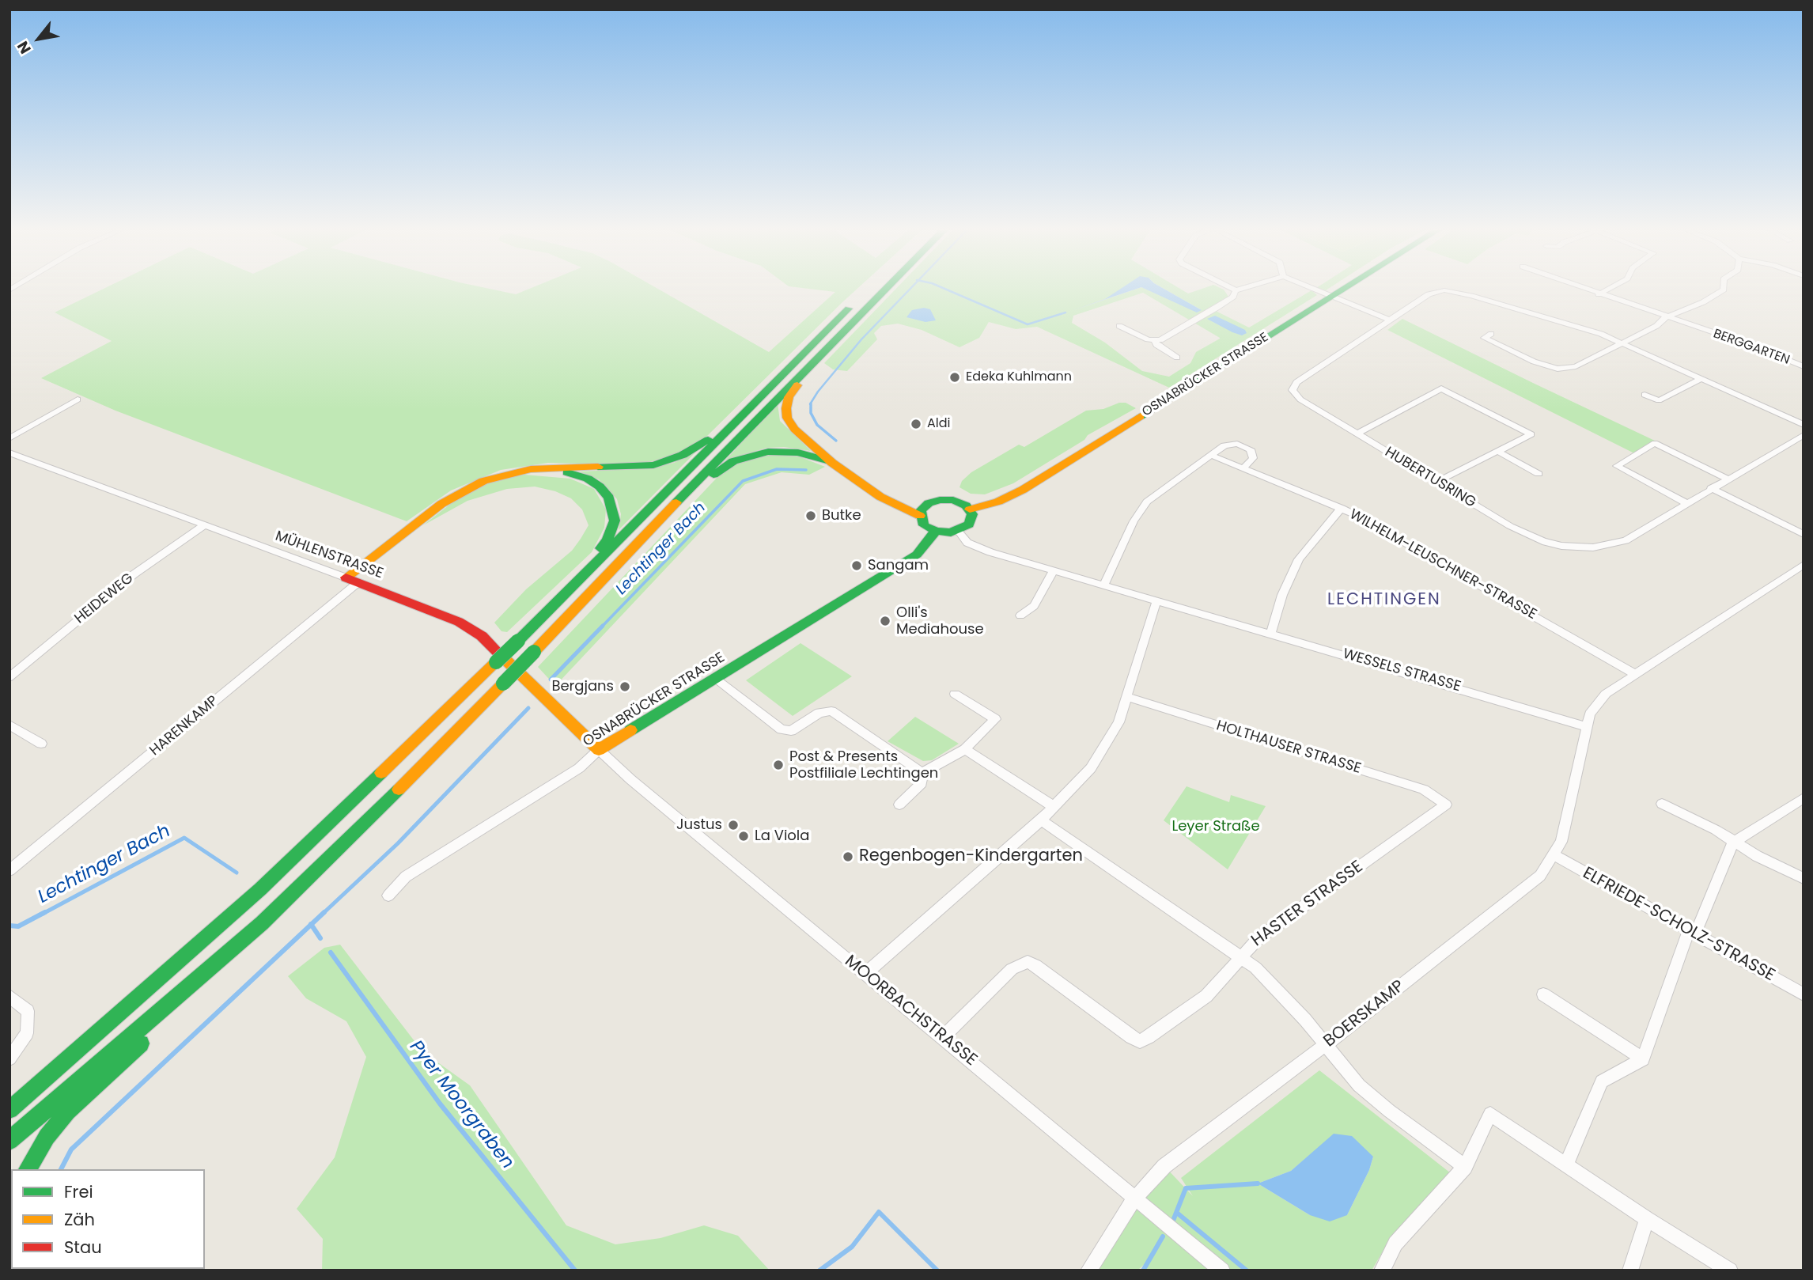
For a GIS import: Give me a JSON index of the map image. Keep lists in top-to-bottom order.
{
  "streets": {
    "main road": ["OSNABRÜCKER STRASSE", "MÜHLENSTRASSE"],
    "street": [
      "BERGGARTEN",
      "HUBERTUSRING",
      "WILHELM-LEUSCHNER-STRASSE",
      "HEIDEWEG",
      "WESSELS STRASSE",
      "HARENKAMP",
      "HOLTHAUSER STRASSE",
      "HASTER STRASSE",
      "ELFRIEDE-SCHOLZ-STRASSE",
      "MOORBACHSTRASSE",
      "BOERSKAMP"
    ]
  },
  "crossings": [
    ["OSNABRÜCKER STRASSE", "MÜHLENSTRASSE"],
    ["OSNABRÜCKER STRASSE", "WESSELS STRASSE"],
    ["OSNABRÜCKER STRASSE", "MOORBACHSTRASSE"],
    ["MÜHLENSTRASSE", "HEIDEWEG"],
    ["MÜHLENSTRASSE", "HARENKAMP"],
    ["MÜHLENSTRASSE", "MOORBACHSTRASSE"],
    ["WESSELS STRASSE", "BOERSKAMP"],
    ["HOLTHAUSER STRASSE", "HASTER STRASSE"],
    ["HASTER STRASSE", "MOORBACHSTRASSE"],
    ["ELFRIEDE-SCHOLZ-STRASSE", "BOERSKAMP"],
    ["MOORBACHSTRASSE", "BOERSKAMP"]
  ],
  "districts": ["LECHTINGEN"],
  "water": ["Lechtinger Bach", "Pyer Moorgraben"],
  "parks": ["Leyer Straße"],
  "places": [
    "Edeka Kuhlmann",
    "Aldi",
    "Butke",
    "Sangam",
    "Olli's Mediahouse",
    "Bergjans",
    "Post & Presents Postfiliale Lechtingen",
    "Justus",
    "La Viola",
    "Regenbogen-Kindergarten"
  ],
  "legend": ["Frei", "Zäh", "Stau"],
  "north": "bottom left"
}
